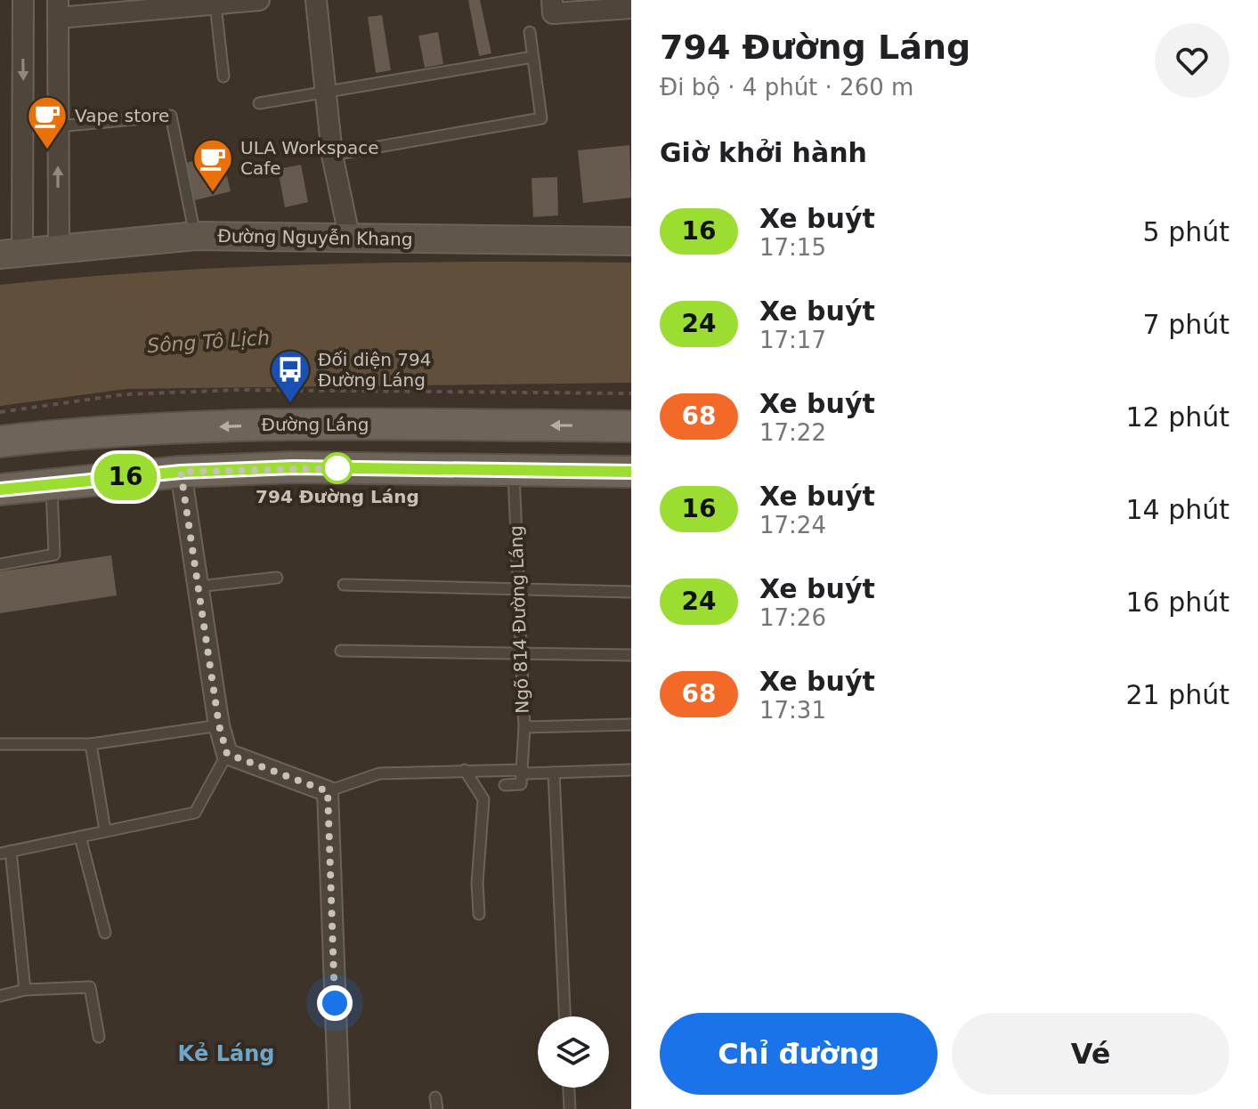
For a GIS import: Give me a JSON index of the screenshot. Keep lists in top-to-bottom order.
{
  "streets": {
    "main road": ["Đường Nguyễn Khang", "Đường Láng"],
    "lane": ["Ngõ 814 Đường Láng"]
  },
  "districts": ["Kẻ Láng"],
  "water": ["Sông Tô Lịch"],
  "places": {
    "cafe": ["Vape store", "ULA Workspace Cafe"],
    "bus stop": ["Đối diện 794 Đường Láng"],
    "other": ["794 Đường Láng"]
  },
  "lines": ["bus line 16"],
  "page": {
    "on_map": "16",
    "heading": [
      ["794 Đường Láng", "Đi bộ · 4 phút · 260 m"],
      "Giờ khởi hành"
    ],
    "list": [
      {
        "mark": "16",
        "name": "Xe buýt",
        "note": "17:15",
        "value": "5 phút"
      },
      {
        "mark": "24",
        "name": "Xe buýt",
        "note": "17:17",
        "value": "7 phút"
      },
      {
        "mark": "68",
        "name": "Xe buýt",
        "note": "17:22",
        "value": "12 phút"
      },
      {
        "mark": "16",
        "name": "Xe buýt",
        "note": "17:24",
        "value": "14 phút"
      },
      {
        "mark": "24",
        "name": "Xe buýt",
        "note": "17:26",
        "value": "16 phút"
      },
      {
        "mark": "68",
        "name": "Xe buýt",
        "note": "17:31",
        "value": "21 phút"
      }
    ],
    "buttons": ["Chỉ đường", "Vé"]
  }
}
